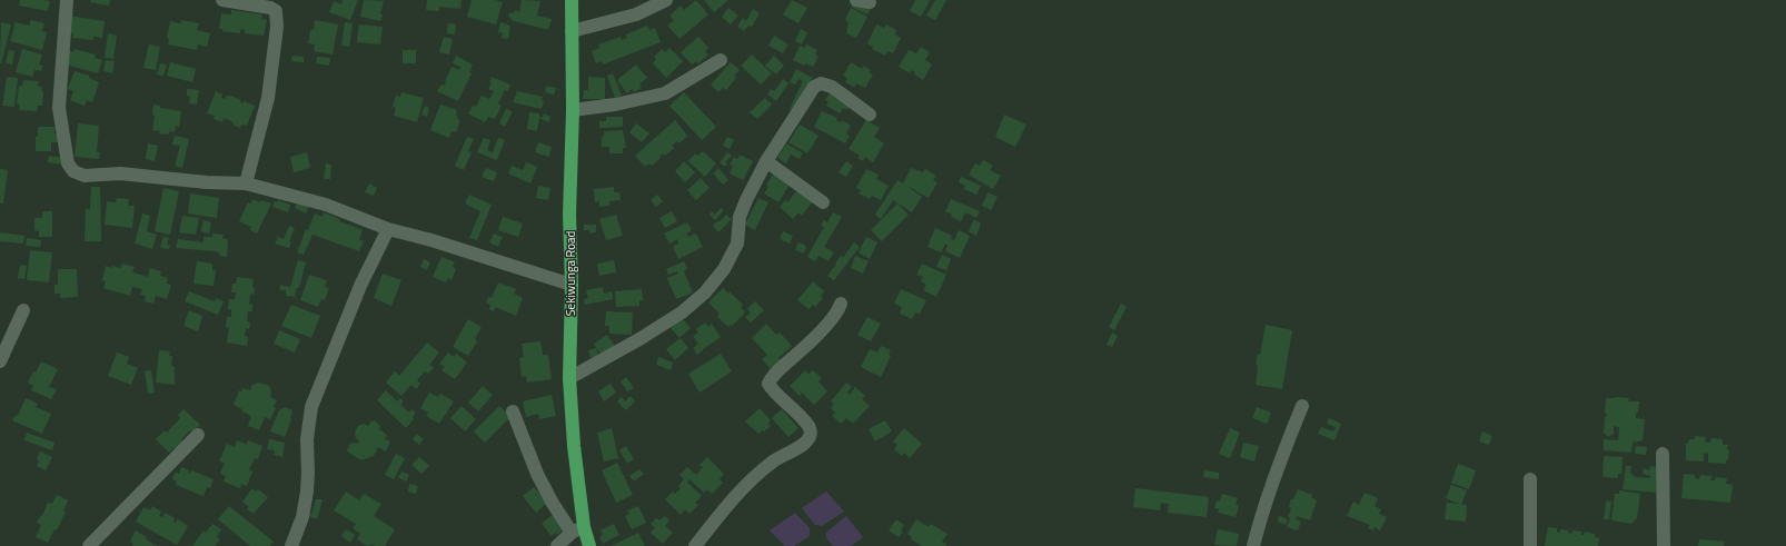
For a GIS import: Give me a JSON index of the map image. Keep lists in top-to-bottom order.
{
  "streets": {
    "main road": ["Sekiwunga Road"]
  }
}
